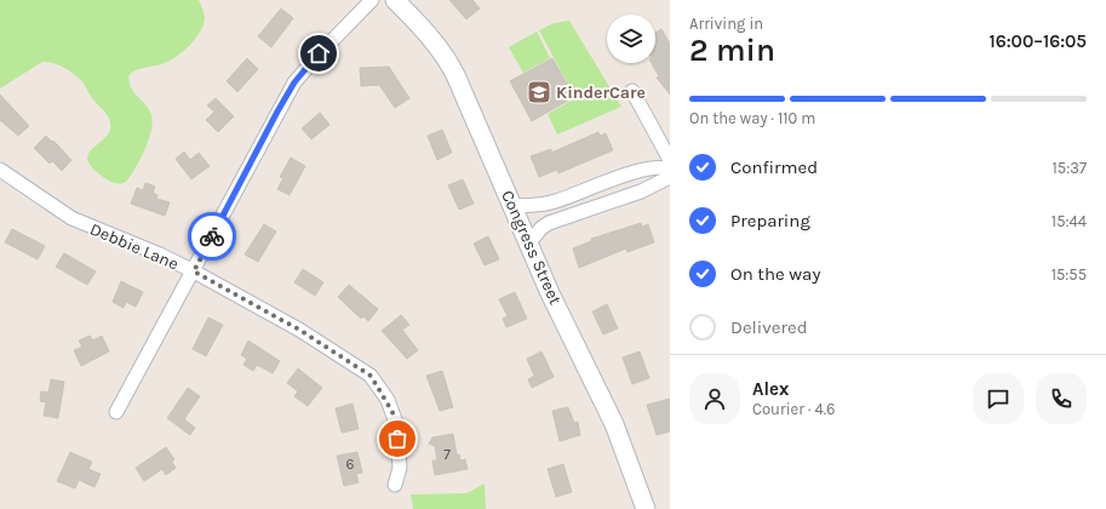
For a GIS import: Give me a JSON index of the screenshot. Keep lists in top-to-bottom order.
{
  "streets": {
    "main road": ["Congress Street"],
    "street": ["Debbie Lane"]
  },
  "places": {
    "school or university": ["KinderCare"]
  },
  "house_numbers": ["7", "6"],
  "page": {
    "heading": ["2 min", "Arriving in", "16:00–16:05"],
    "panel": ["Alex", "Courier · 4.6"],
    "bar": "On the way · 110 m",
    "list": [
      ["Confirmed", "15:37"],
      ["Preparing", "15:44"],
      ["On the way", "15:55"],
      "Delivered"
    ]
  }
}
